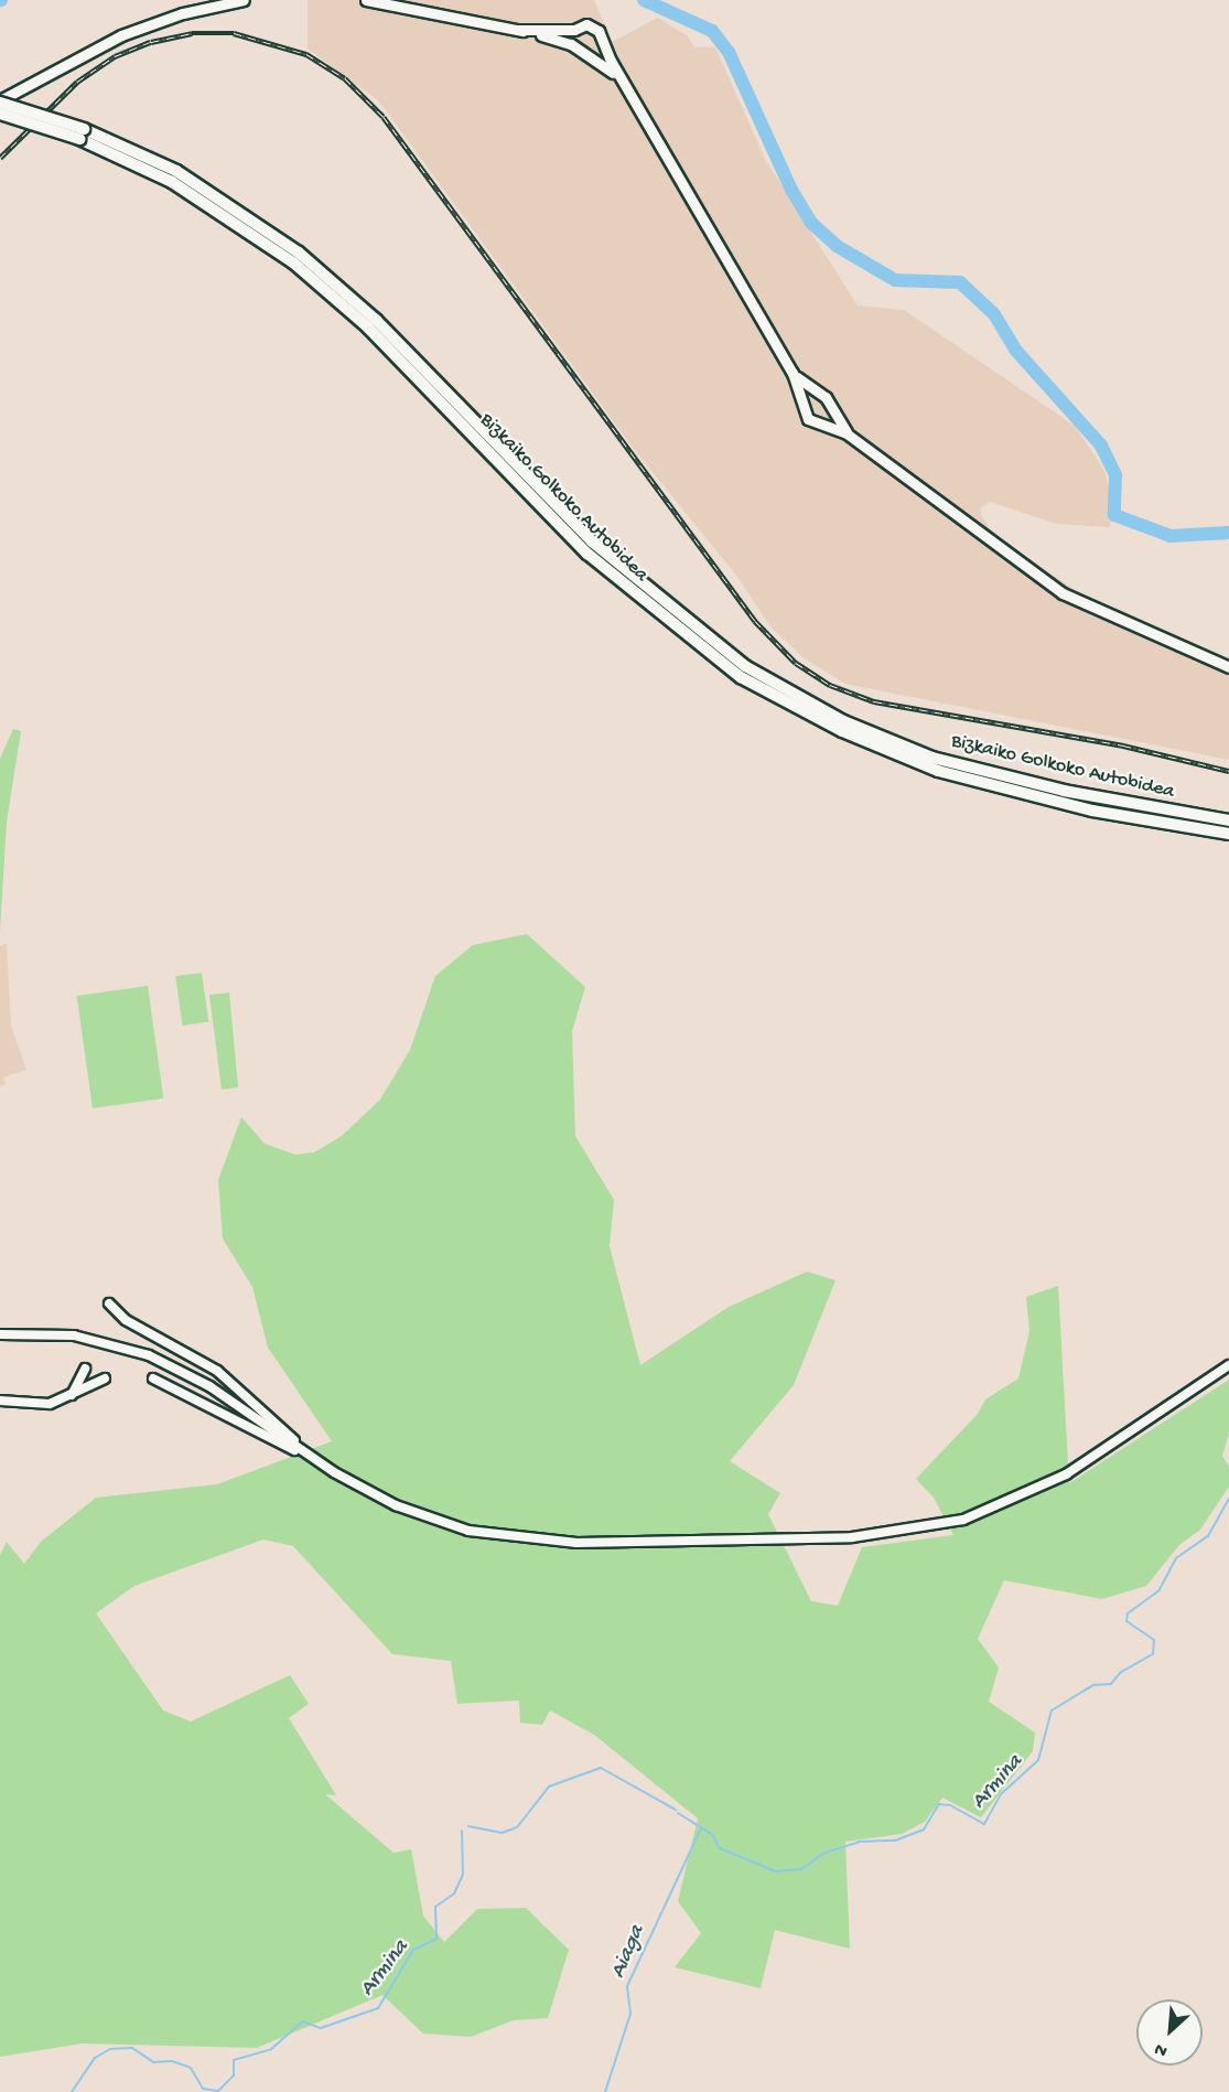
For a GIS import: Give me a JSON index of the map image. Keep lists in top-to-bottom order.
{
  "streets": {
    "highway": ["Bizkaiko Golkoko Autobidea"]
  },
  "water": ["Armina", "Aiaga"],
  "north": "bottom left"
}
